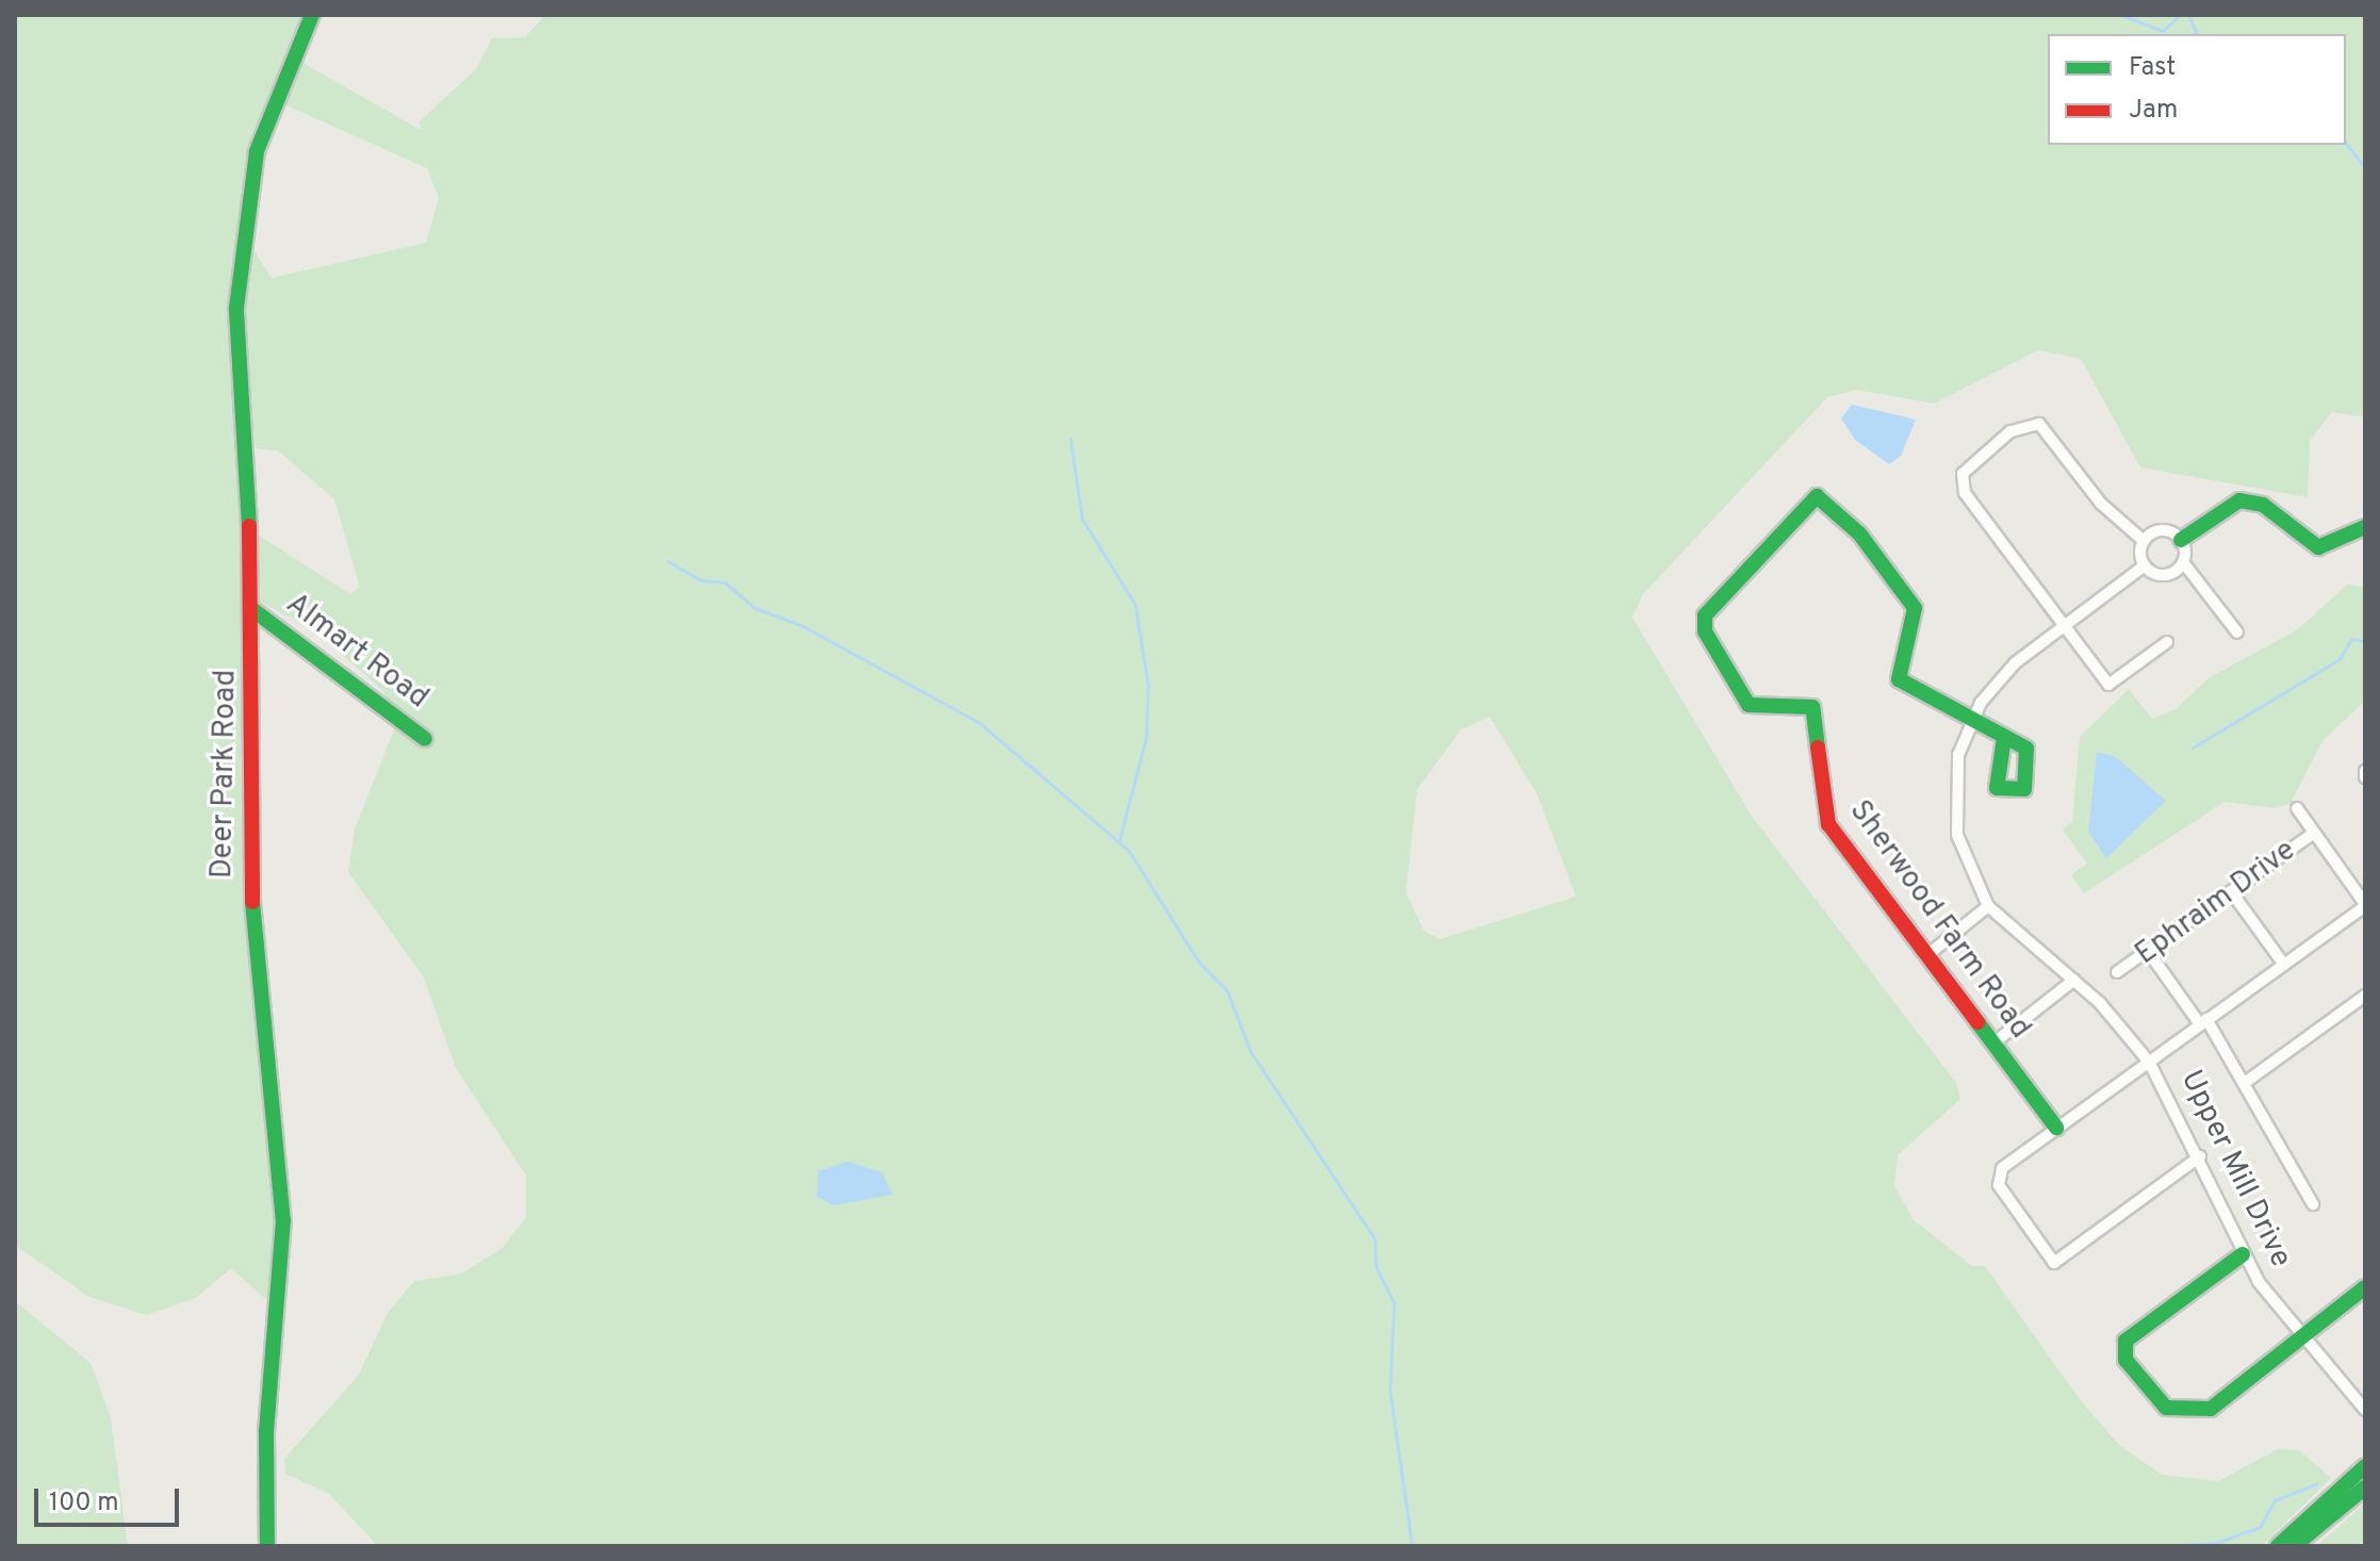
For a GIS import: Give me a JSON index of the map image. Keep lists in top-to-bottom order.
{
  "streets": {
    "street": [
      "Almart Road",
      "Deer Park Road",
      "Ephraim Drive",
      "Sherwood Farm Road",
      "Upper Mill Drive"
    ]
  },
  "crossings": [
    ["Almart Road", "Deer Park Road"],
    ["Sherwood Farm Road", "Upper Mill Drive"]
  ],
  "legend": ["Fast", "Jam"],
  "scale_bar": "100 m"
}
